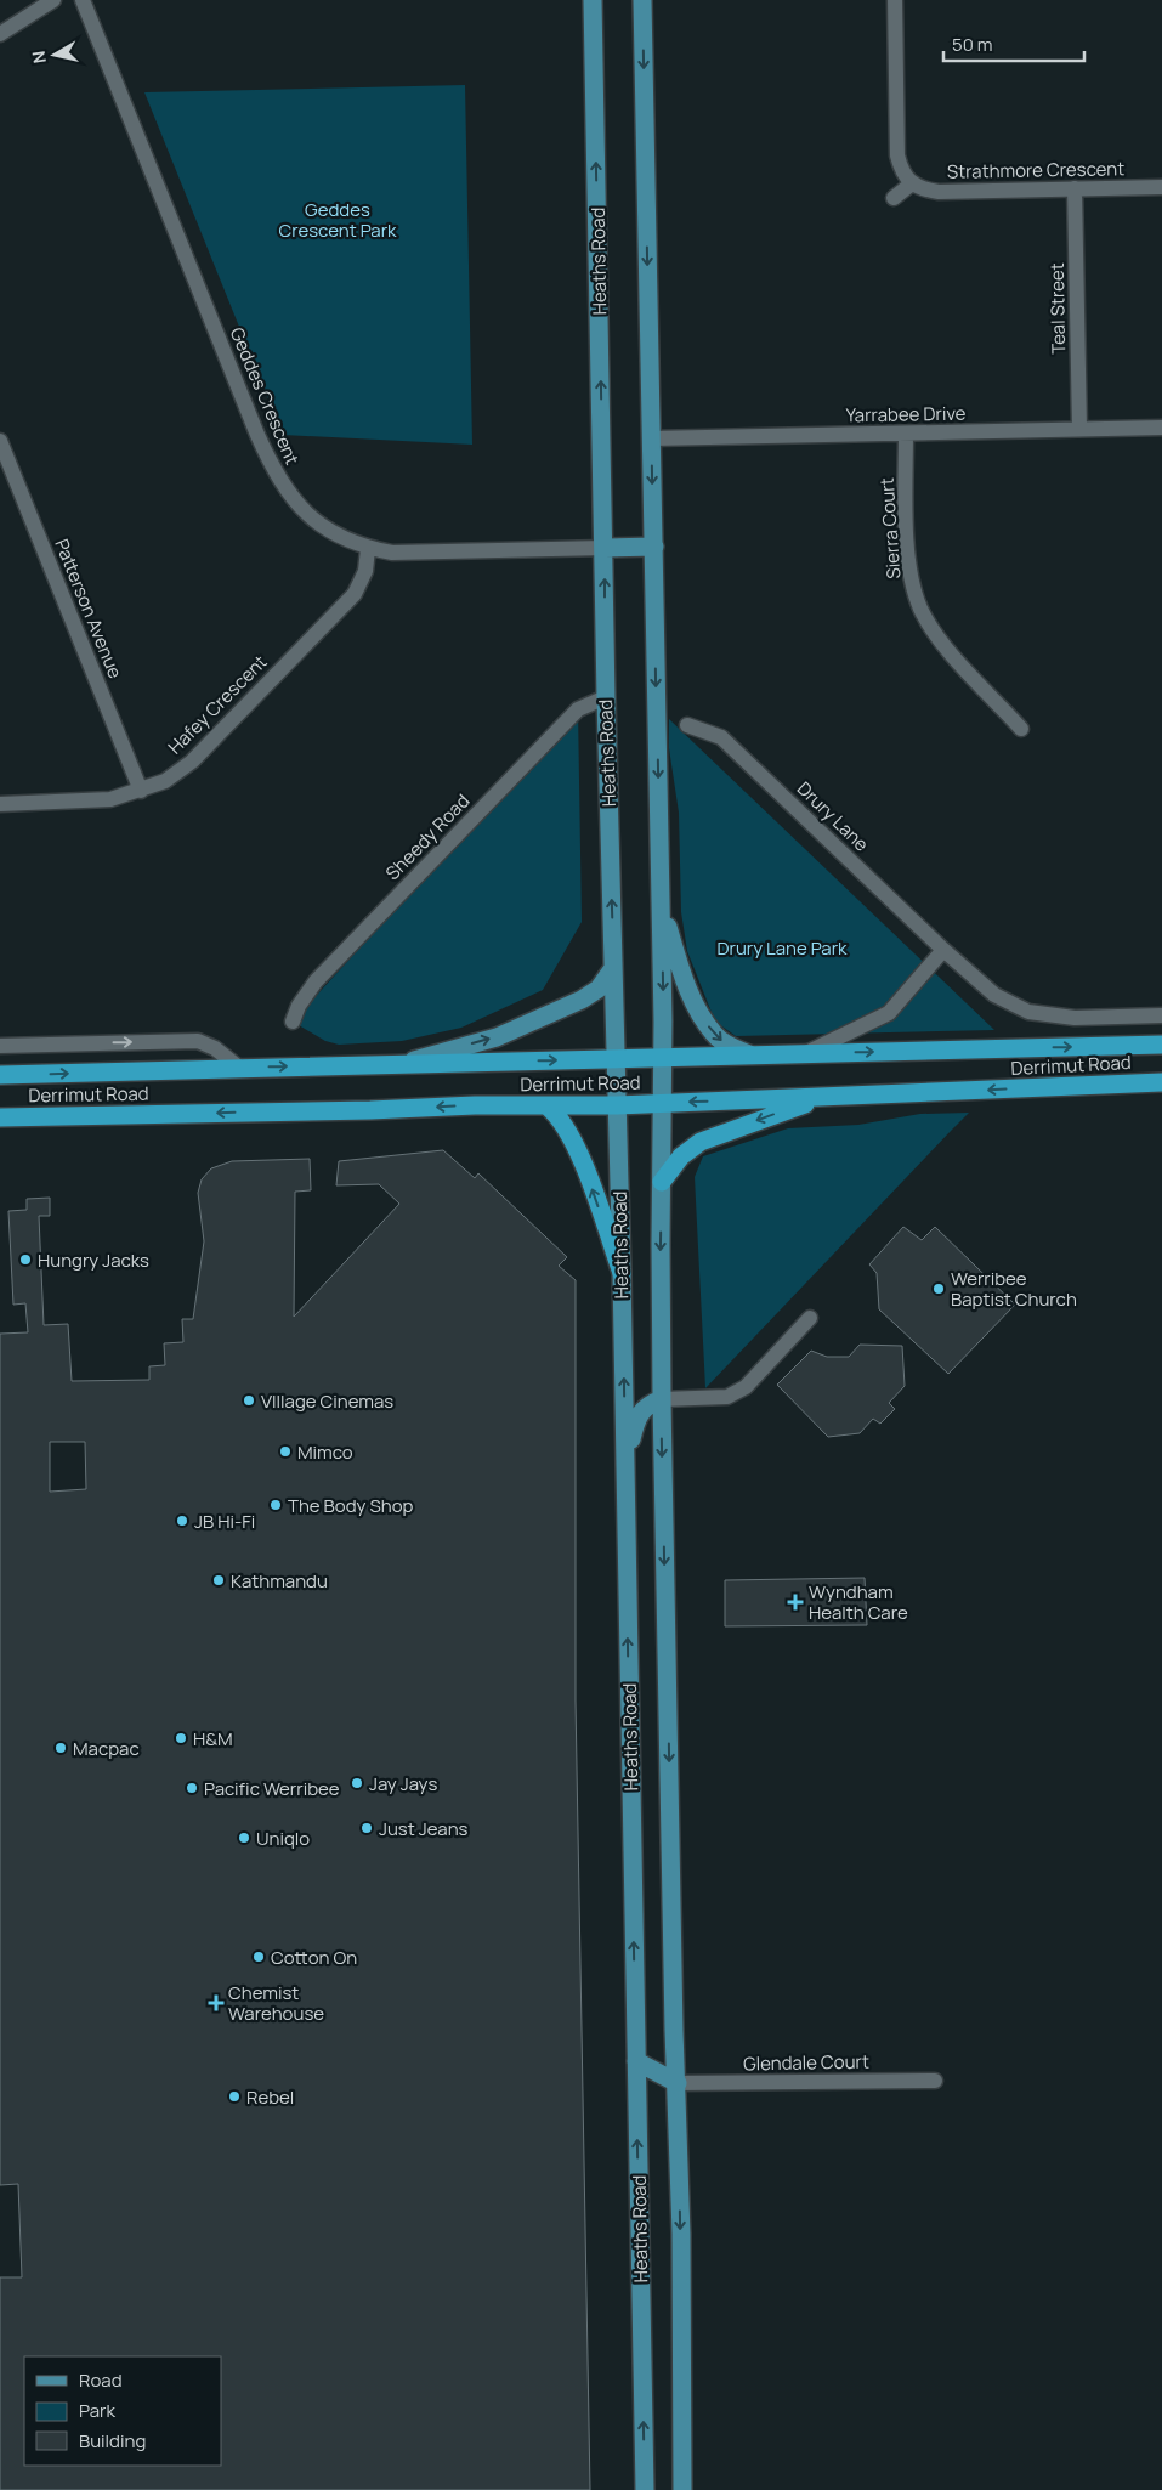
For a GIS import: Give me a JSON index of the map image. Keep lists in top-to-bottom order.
{
  "streets": {
    "highway": ["Derrimut Road"],
    "main road": ["Heaths Road"],
    "street": [
      "Strathmore Crescent",
      "Teal Street",
      "Geddes Crescent",
      "Yarrabee Drive",
      "Sierra Court",
      "Patterson Avenue",
      "Hafey Crescent",
      "Drury Lane",
      "Sheedy Road",
      "Glendale Court"
    ]
  },
  "crossings": [
    ["Strathmore Crescent", "Teal Street"],
    ["Heaths Road", "Geddes Crescent"],
    ["Heaths Road", "Yarrabee Drive"],
    ["Heaths Road", "Sheedy Road"],
    ["Heaths Road", "Derrimut Road"],
    ["Heaths Road", "Glendale Court"],
    ["Teal Street", "Yarrabee Drive"],
    ["Geddes Crescent", "Hafey Crescent"],
    ["Yarrabee Drive", "Sierra Court"],
    ["Patterson Avenue", "Hafey Crescent"]
  ],
  "parks": ["Geddes Crescent Park", "Drury Lane Park"],
  "places": {
    "other": [
      "Hungry Jacks",
      "Werribee Baptist Church",
      "VIllage Cinemas",
      "Mimco",
      "The Body Shop",
      "JB Hi-Fi",
      "Kathmandu",
      "H&M",
      "Macpac",
      "Jay Jays",
      "Pacific Werribee",
      "Just Jeans",
      "Uniqlo",
      "Cotton On",
      "Rebel"
    ],
    "health": ["Wyndham Health Care", "Chemist Warehouse"]
  },
  "legend": ["Road", "Park", "Building"],
  "scale_bar": "50 m",
  "north": "left"
}
